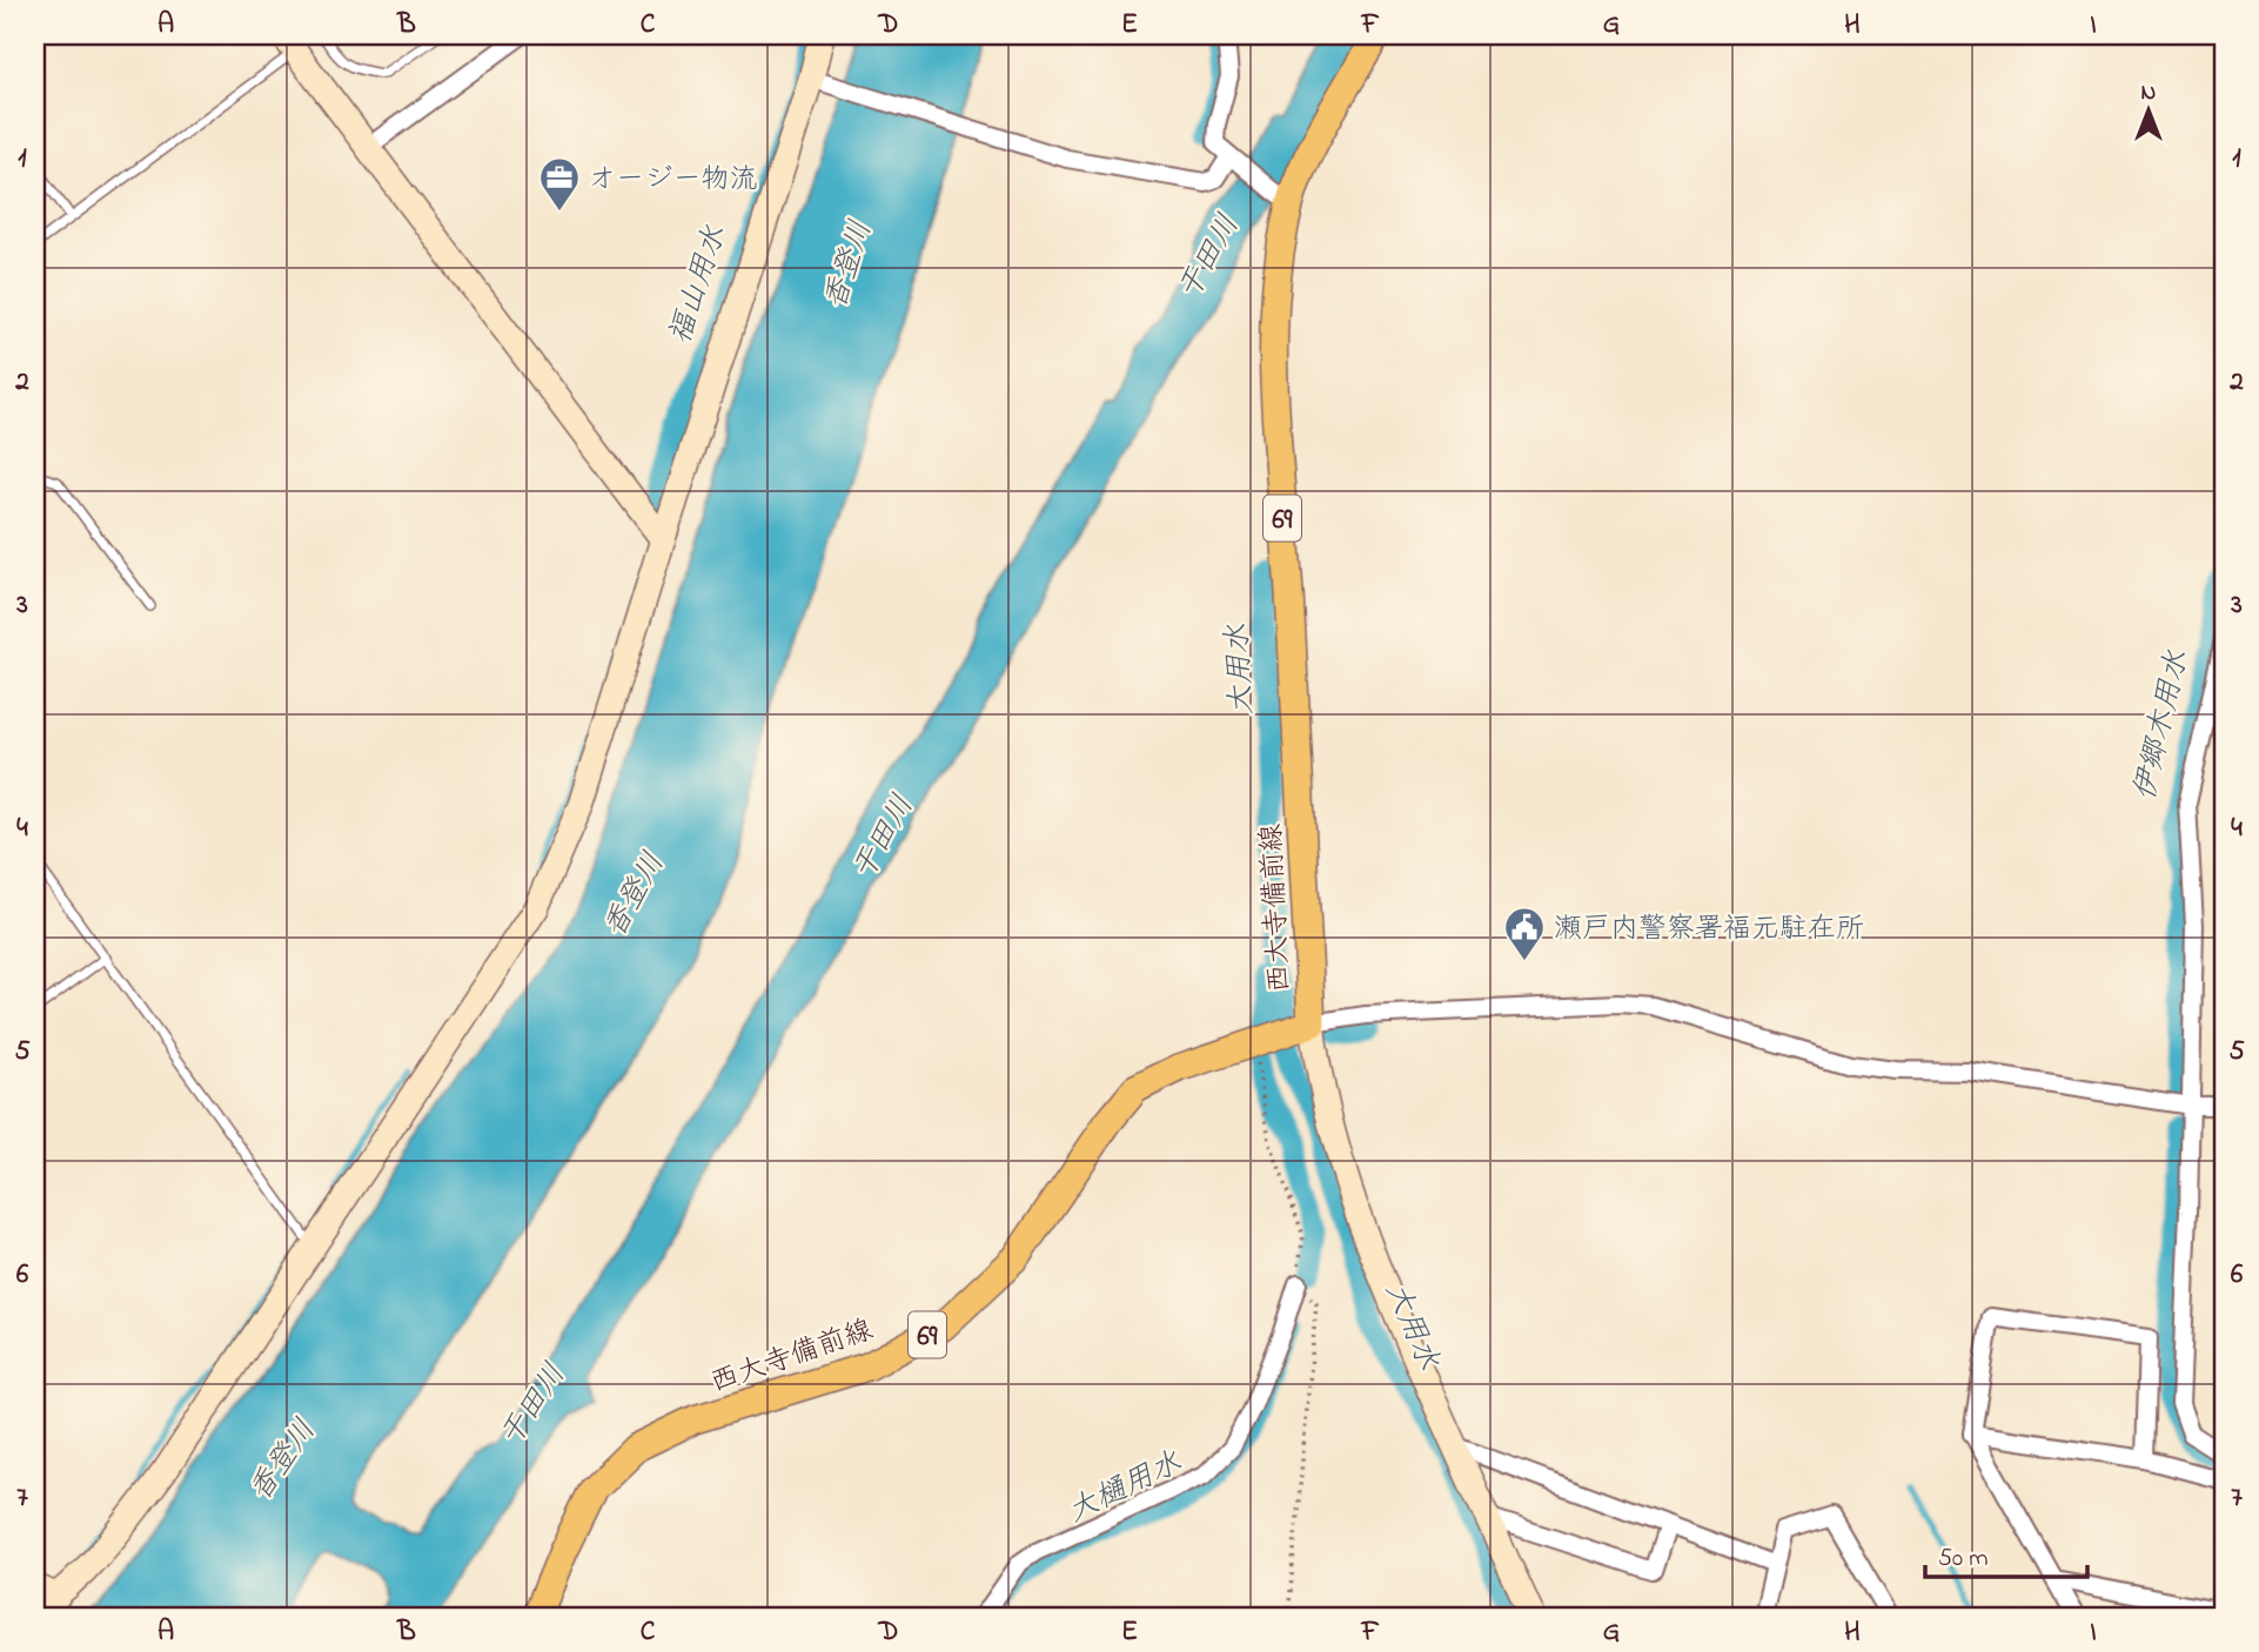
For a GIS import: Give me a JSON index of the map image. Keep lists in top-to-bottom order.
{
  "streets": {
    "main road": ["69", "西大寺備前線"]
  },
  "water": [
    "干田川",
    "香登川",
    "福山用水",
    "大用水",
    "伊郷木用水",
    "大樋用水"
  ],
  "places": {
    "office": ["オージー物流"],
    "public building": ["瀬戸内警察署福元駐在所"]
  },
  "scale_bar": "50 m",
  "north": "top",
  "grid": {
    "columns": [
      "A",
      "B",
      "C",
      "D",
      "E",
      "F",
      "G",
      "H",
      "I"
    ],
    "rows": [
      "1",
      "2",
      "3",
      "4",
      "5",
      "6",
      "7"
    ]
  }
}
